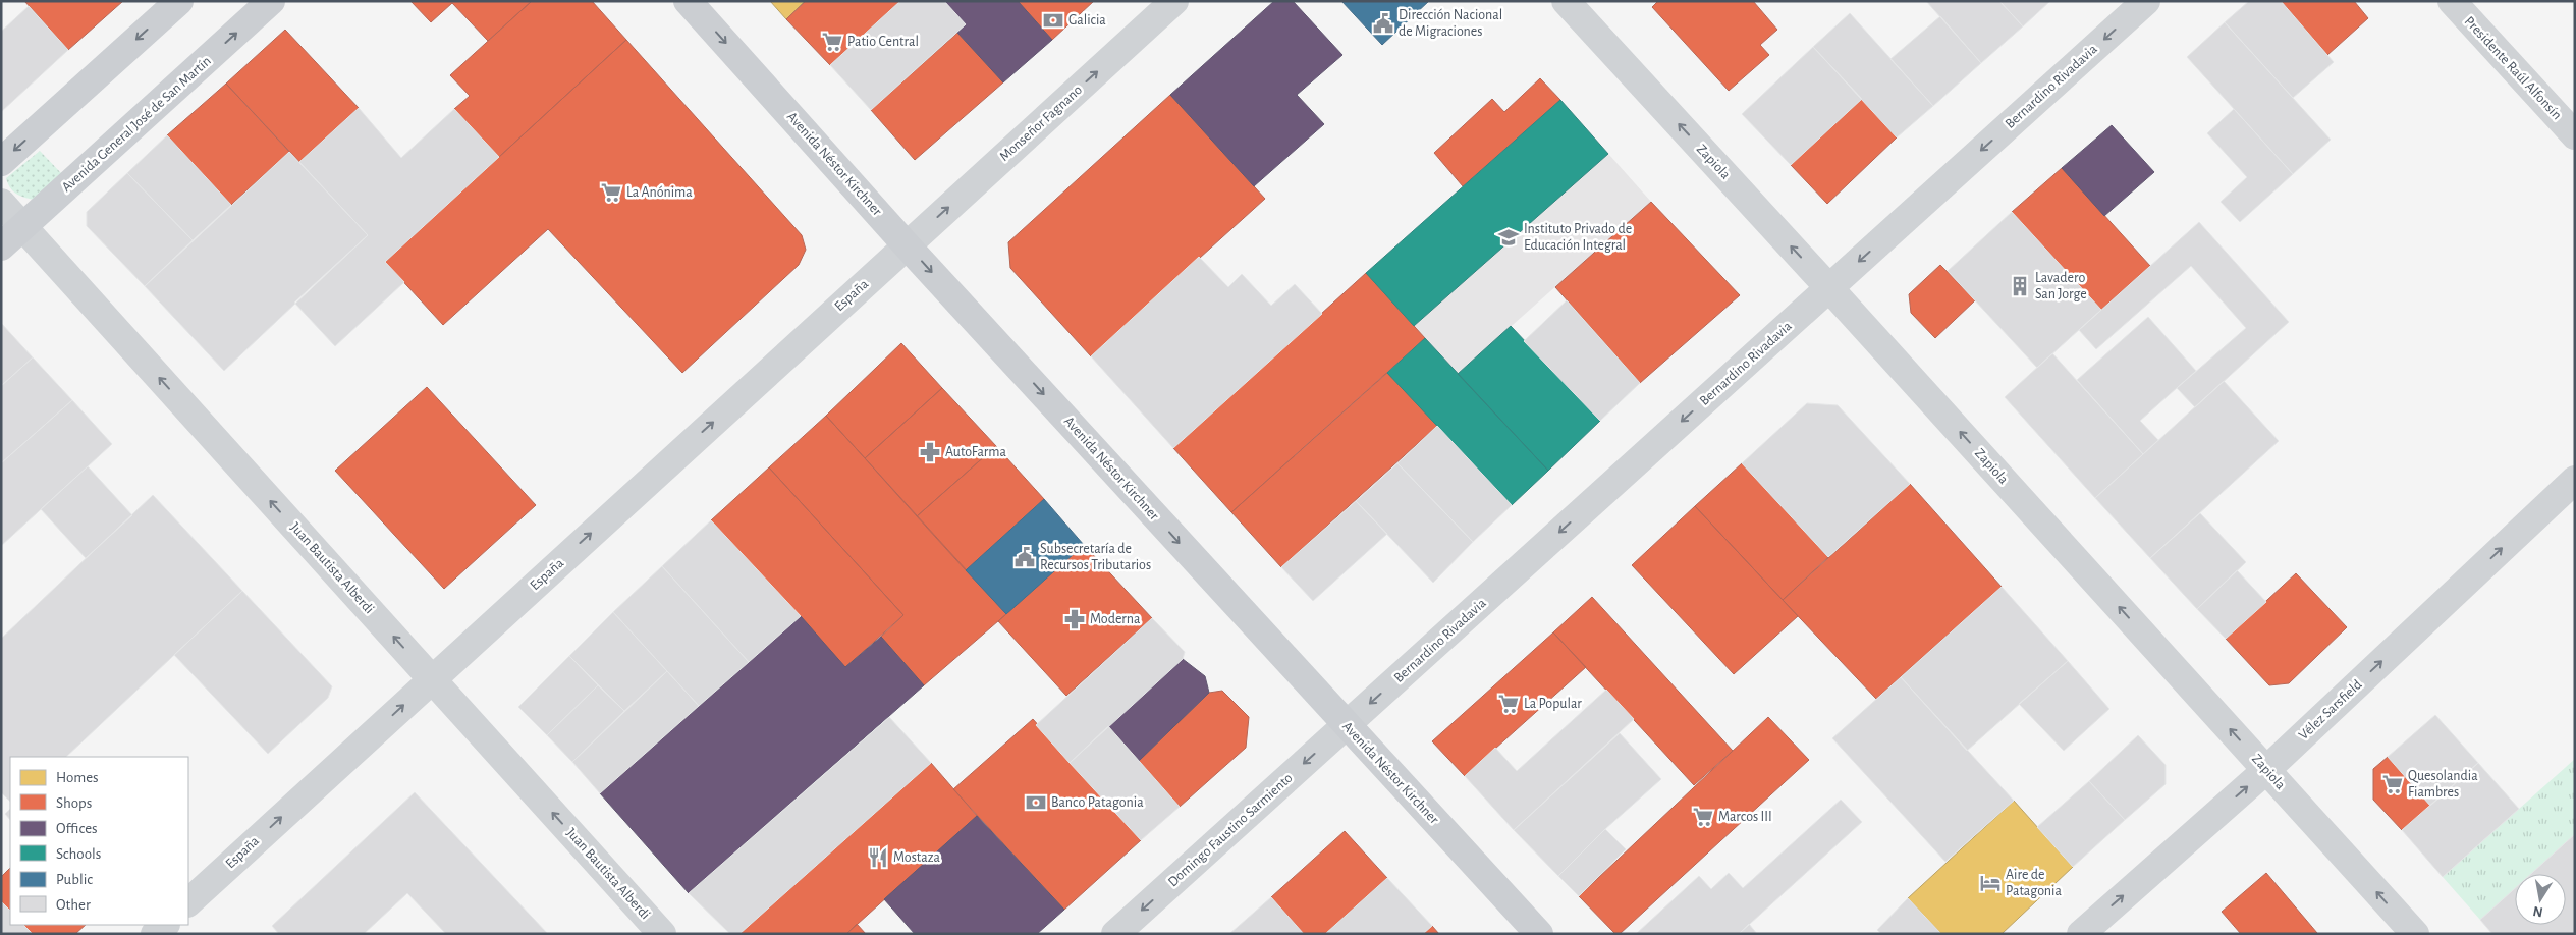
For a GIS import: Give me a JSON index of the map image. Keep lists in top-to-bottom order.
{
  "streets": {
    "main road": ["Avenida General José de San Martín", "Avenida Néstor Kirchner"],
    "street": [
      "Presidente Raúl Alfonsín",
      "Bernardino Rivadavia",
      "Monseñor Fagnano",
      "Zapiola",
      "España",
      "Juan Bautista Alberdi",
      "Vélez Sarsfield",
      "Domingo Faustino Sarmiento"
    ]
  },
  "crossings": [
    ["Bernardino Rivadavia", "Zapiola"],
    ["Bernardino Rivadavia", "Avenida Néstor Kirchner"],
    ["Bernardino Rivadavia", "Domingo Faustino Sarmiento"],
    ["Monseñor Fagnano", "Avenida Néstor Kirchner"],
    ["Monseñor Fagnano", "España"],
    ["Avenida General José de San Martín", "Juan Bautista Alberdi"],
    ["Zapiola", "Vélez Sarsfield"],
    ["Avenida Néstor Kirchner", "España"],
    ["Avenida Néstor Kirchner", "Domingo Faustino Sarmiento"],
    ["España", "Juan Bautista Alberdi"]
  ],
  "one_way": [
    "Bernardino Rivadavia",
    "Monseñor Fagnano",
    "Zapiola",
    "Avenida Néstor Kirchner",
    "España",
    "Juan Bautista Alberdi",
    "Vélez Sarsfield",
    "Domingo Faustino Sarmiento"
  ],
  "places": {
    "bank": ["Galicia", "Banco Patagonia"],
    "public building": ["Dirección Nacional de Migraciones", "Subsecretaría de Recursos Tributarios"],
    "supermarket": [
      "Patio Central",
      "La Anónima",
      "La Popular",
      "Quesolandia Fiambres",
      "Marcos III"
    ],
    "school or university": ["Instituto Privado de Educación Integral"],
    "building": ["Lavadero San Jorge"],
    "pharmacy": ["AutoFarma", "Moderna"],
    "restaurant": ["Mostaza"],
    "hotel": ["Aire de Patagonia"]
  },
  "legend": [
    "Homes",
    "Shops",
    "Offices",
    "Schools",
    "Public",
    "Other"
  ],
  "north": "bottom"
}
